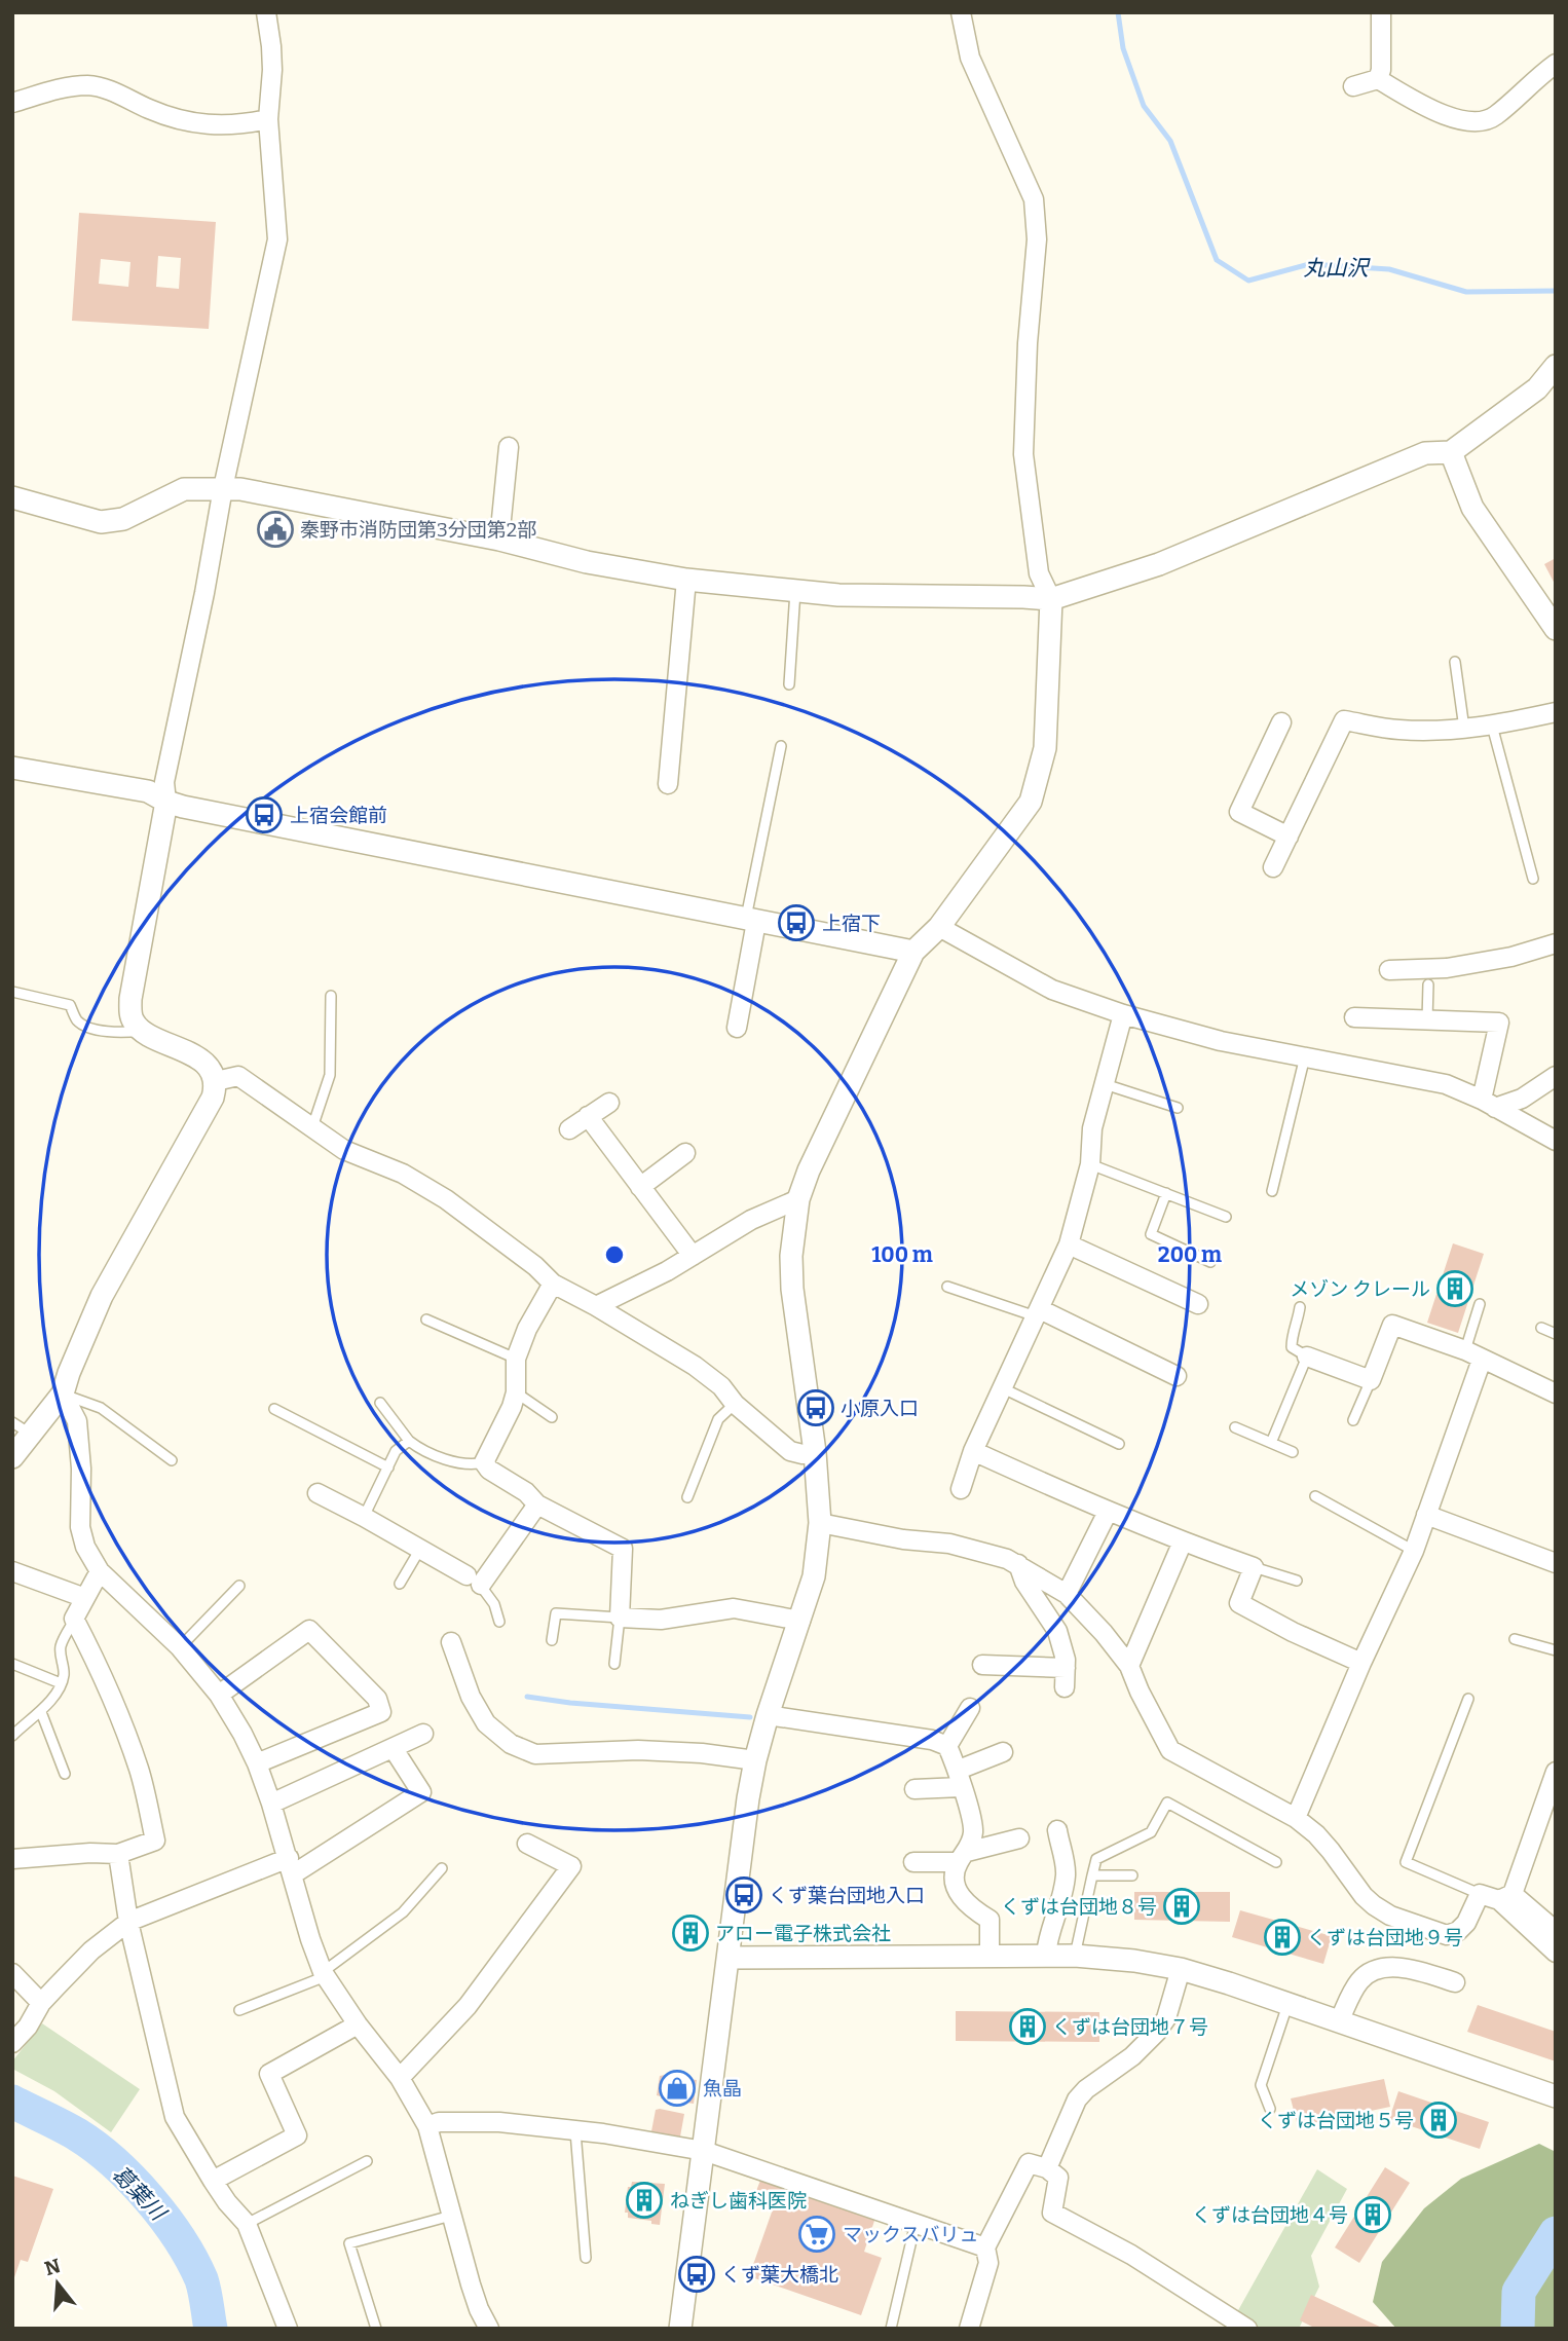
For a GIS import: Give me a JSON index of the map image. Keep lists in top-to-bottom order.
{
  "water": ["丸山沢", "葛葉川"],
  "places": {
    "public building": ["秦野市消防団第3分団第2部"],
    "bus stop": [
      "上宿会館前",
      "上宿下",
      "小原入口",
      "くず葉台団地入口",
      "くず葉大橋北"
    ],
    "building": [
      "メゾン クレール",
      "くずは台団地８号",
      "アロー電子株式会社",
      "くずは台団地９号",
      "くずは台団地７号",
      "くずは台団地５号",
      "ねぎし歯科医院",
      "くずは台団地４号"
    ],
    "shop": ["魚晶"],
    "supermarket": ["マックスバリュ"]
  },
  "north": "top",
  "rings": ["100 m", "200 m"]
}
